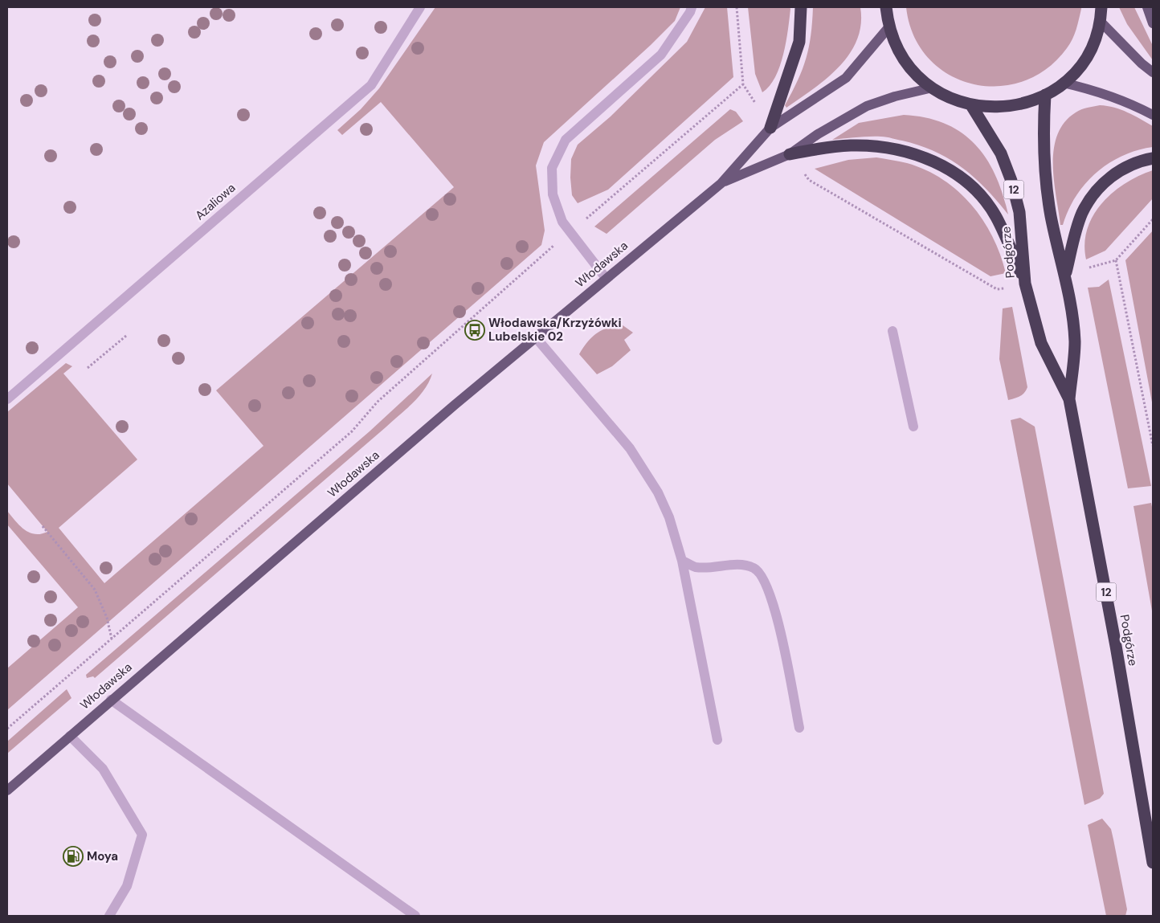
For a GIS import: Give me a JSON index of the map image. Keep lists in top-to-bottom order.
{
  "streets": {
    "highway": ["12", "Podgórze"],
    "main road": ["Włodawska"],
    "street": ["Azaliowa"]
  },
  "places": {
    "bus stop": ["Włodawska/Krzyżówki Lubelskie 02"],
    "fuel station": ["Moya"]
  }
}
